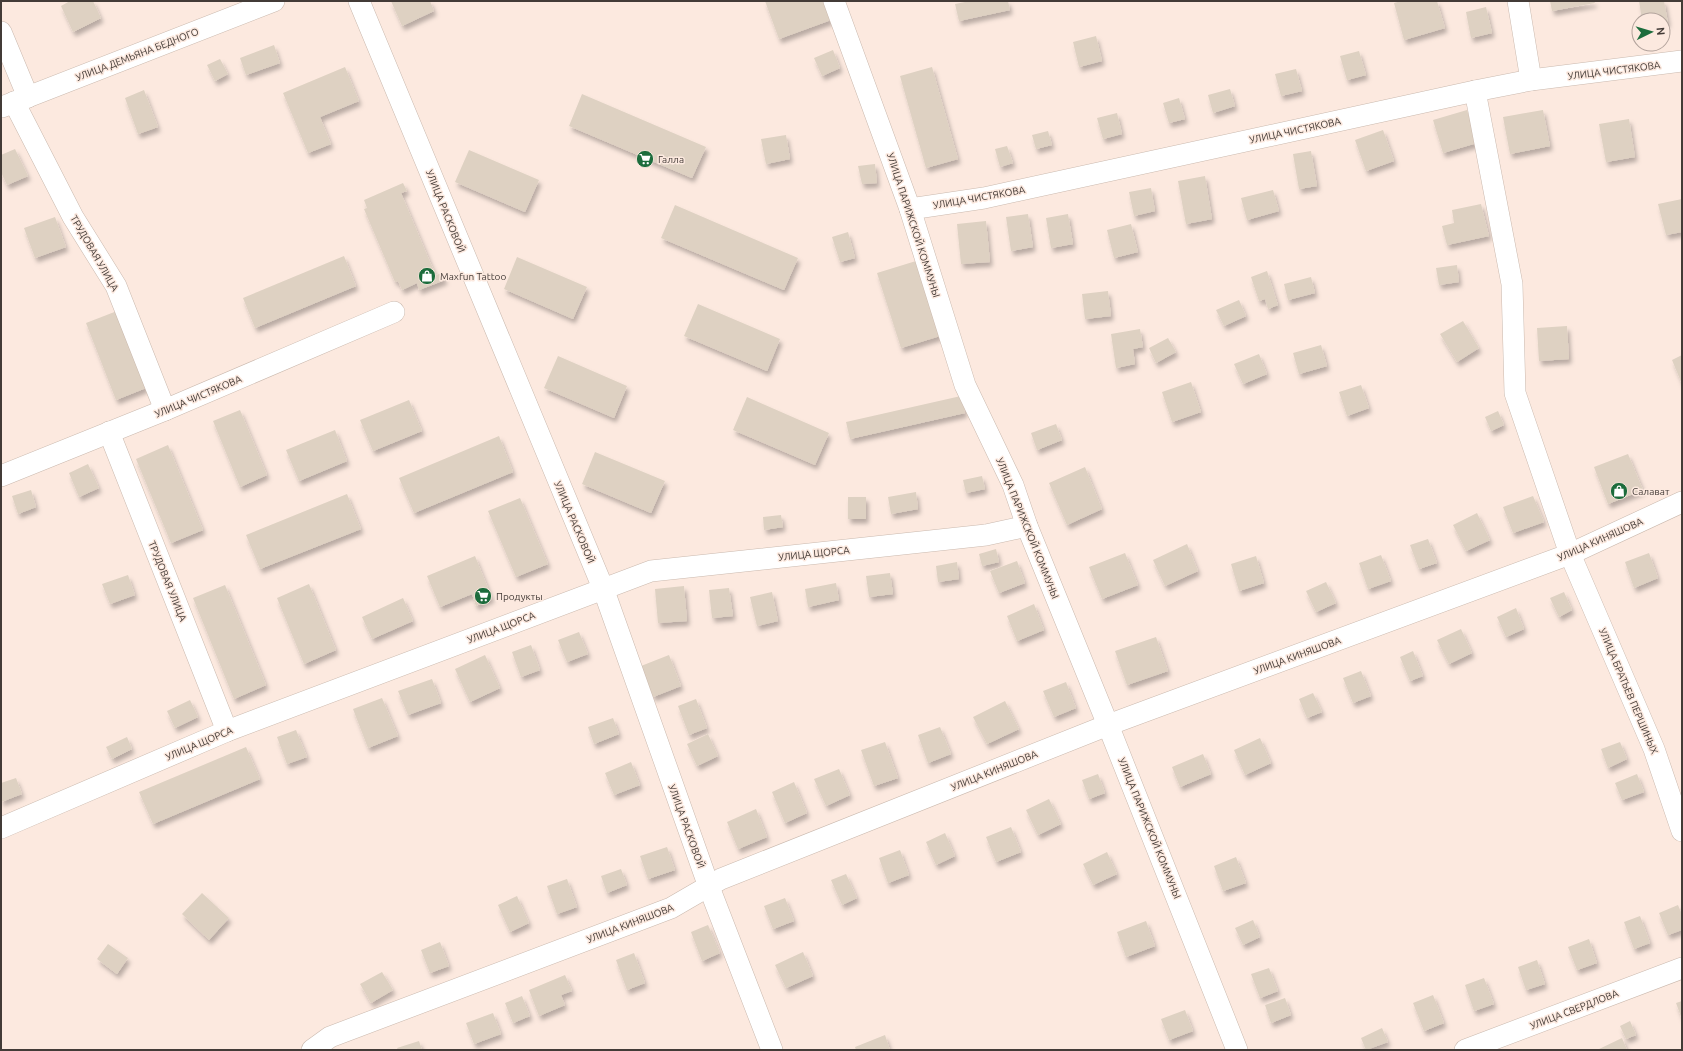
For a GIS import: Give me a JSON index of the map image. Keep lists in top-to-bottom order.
{
  "streets": {
    "street": [
      "УЛИЦА ДЕМЬЯНА БЕДНОГО",
      "УЛИЦА ЧИСТЯКОВА",
      "УЛИЦА РАСКОВОЙ",
      "УЛИЦА ПАРИЖСКОЙ КОММУНЫ",
      "ТРУДОВАЯ УЛИЦА",
      "УЛИЦА КИНЯШОВА",
      "УЛИЦА ЩОРСА",
      "УЛИЦА БРАТЬЕВ ПЕРШИНЫХ",
      "УЛИЦА СВЕРДЛОВА"
    ]
  },
  "crossings": [
    ["УЛИЦА ДЕМЬЯНА БЕДНОГО", "ТРУДОВАЯ УЛИЦА"],
    ["УЛИЦА ЧИСТЯКОВА", "УЛИЦА ПАРИЖСКОЙ КОММУНЫ"],
    ["УЛИЦА ЧИСТЯКОВА", "ТРУДОВАЯ УЛИЦА"],
    ["УЛИЦА ЧИСТЯКОВА", "УЛИЦА БРАТЬЕВ ПЕРШИНЫХ"],
    ["УЛИЦА РАСКОВОЙ", "УЛИЦА КИНЯШОВА"],
    ["УЛИЦА РАСКОВОЙ", "УЛИЦА ЩОРСА"],
    ["УЛИЦА ПАРИЖСКОЙ КОММУНЫ", "УЛИЦА КИНЯШОВА"],
    ["УЛИЦА ПАРИЖСКОЙ КОММУНЫ", "УЛИЦА ЩОРСА"],
    ["ТРУДОВАЯ УЛИЦА", "УЛИЦА ЩОРСА"],
    ["УЛИЦА КИНЯШОВА", "УЛИЦА БРАТЬЕВ ПЕРШИНЫХ"]
  ],
  "places": {
    "supermarket": ["Галла", "Продукты"],
    "shop": ["Maxfun Tattoo", "Салават"]
  },
  "north": "right"
}
